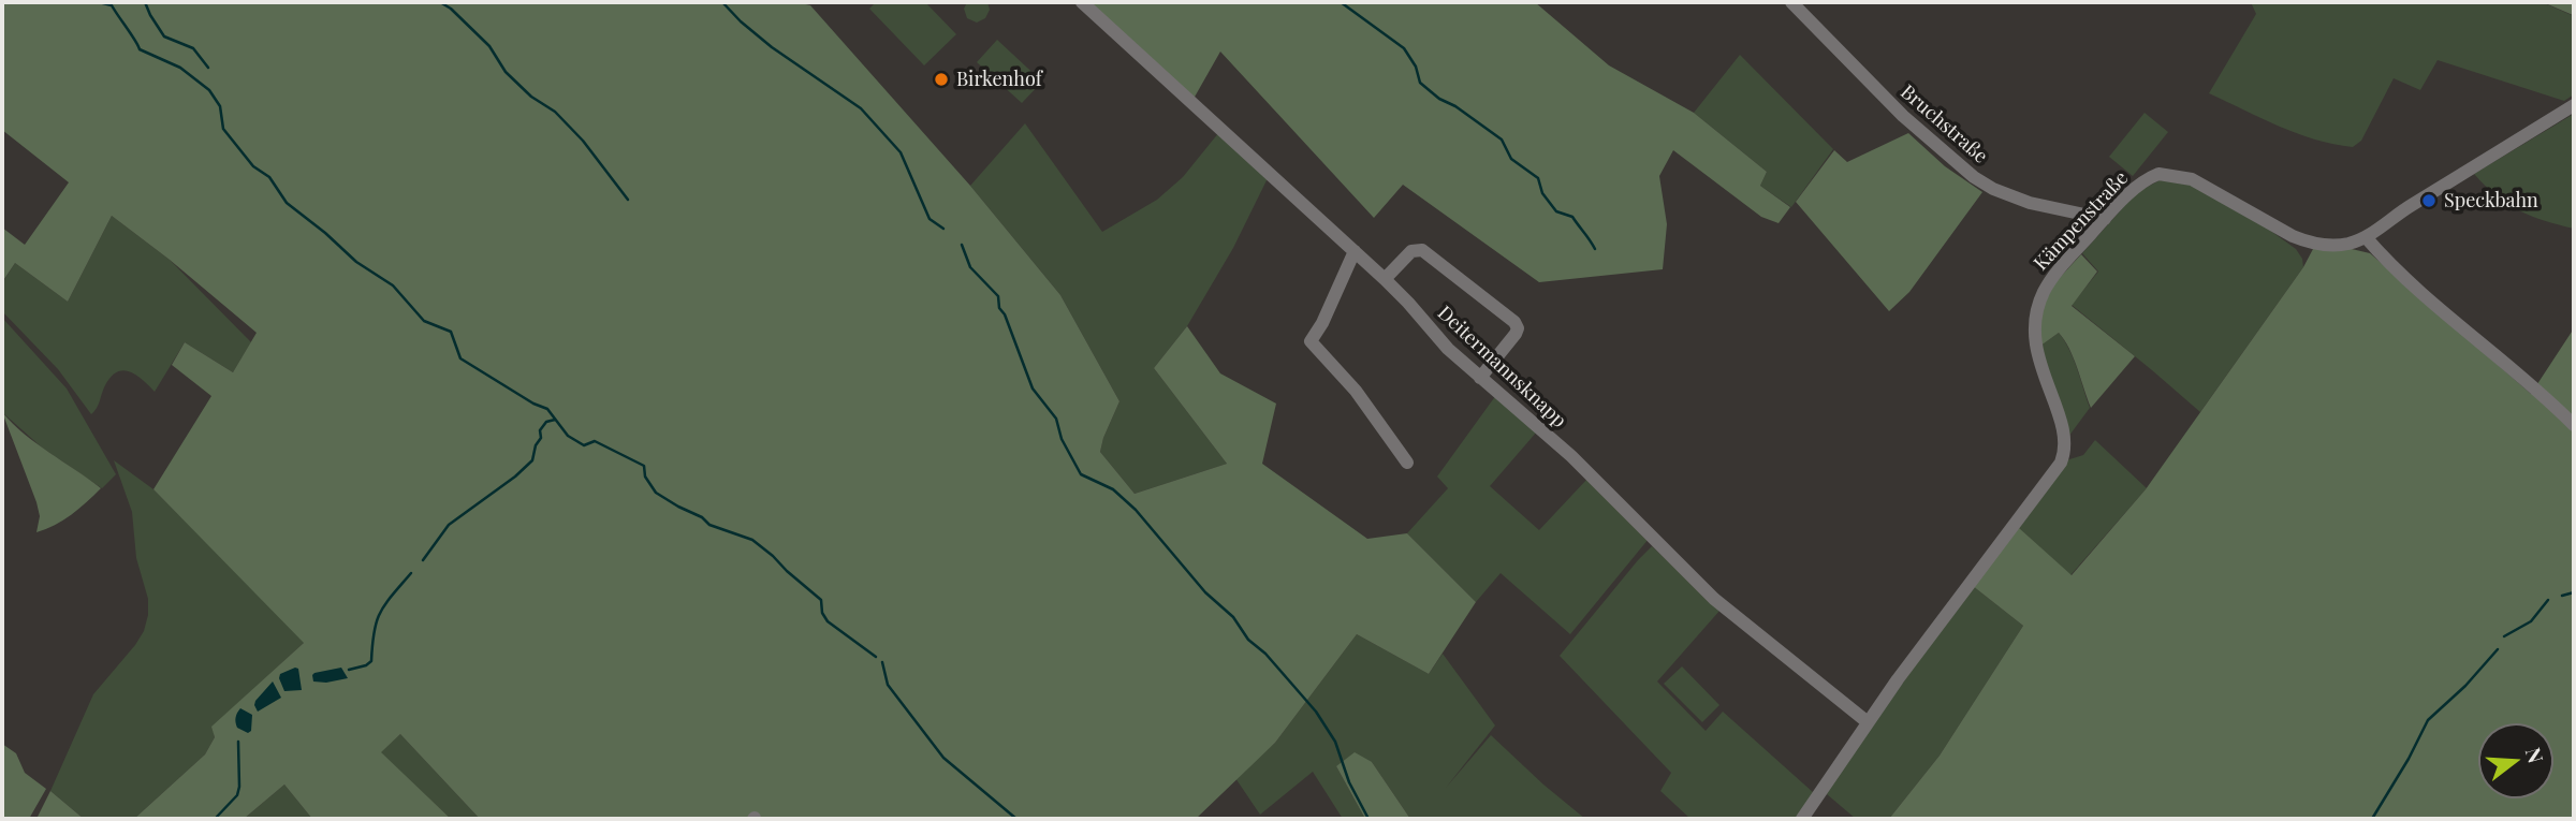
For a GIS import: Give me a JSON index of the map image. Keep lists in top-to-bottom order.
{
  "streets": {
    "street": ["Bruchstraße", "Kämpenstraße", "Deitermannsknapp"]
  },
  "crossings": [
    ["Bruchstraße", "Kämpenstraße"],
    ["Kämpenstraße", "Deitermannsknapp"]
  ],
  "places": ["Birkenhof", "Speckbahn"],
  "north": "right"
}
